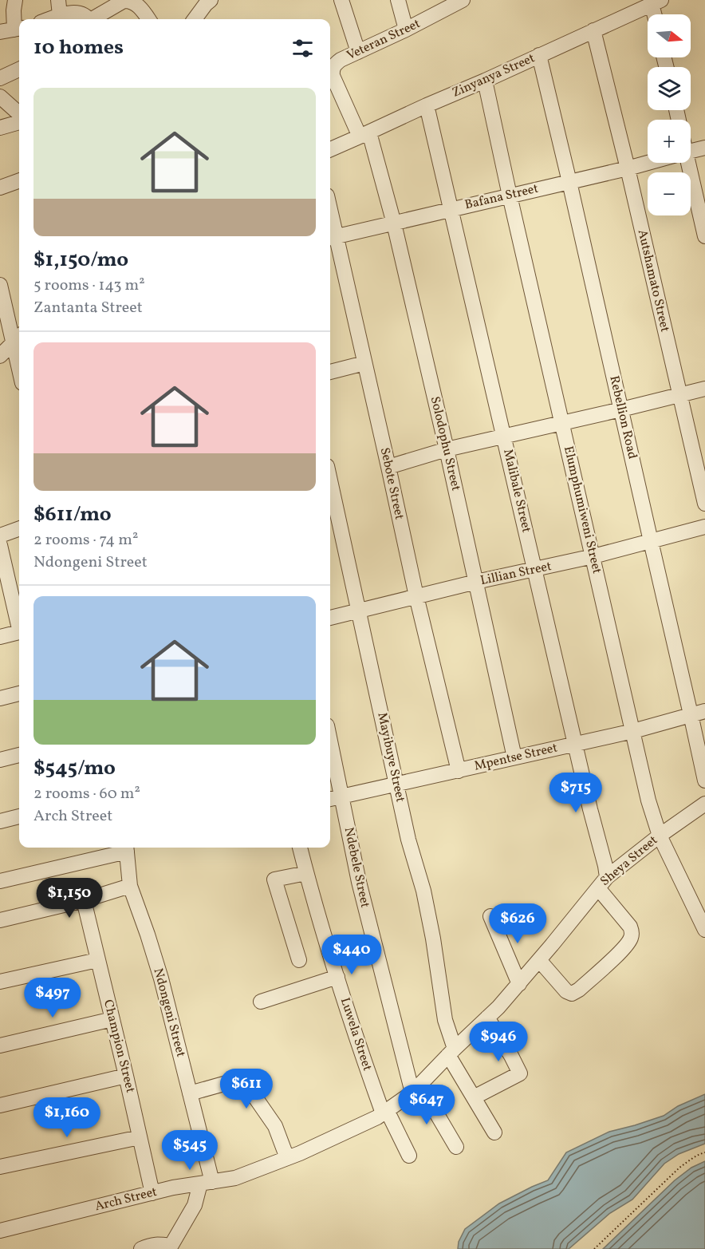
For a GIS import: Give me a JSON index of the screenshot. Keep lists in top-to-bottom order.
{
  "streets": {
    "street": [
      "Veteran Street",
      "Zinyanya Street",
      "Bafana Street",
      "Autshamato Street",
      "Rebellion Road",
      "Solodophu Street",
      "Sebote Street",
      "Malibale Street",
      "Elumphumiweni Street",
      "Lillian Street",
      "Mayibuye Street",
      "Mpentse Street",
      "Sheya Street",
      "Ndebele Street",
      "Ndongeni Street",
      "Luwela Street",
      "Champion Street",
      "Arch Street"
    ]
  },
  "crossings": [
    ["Veteran Street", "Solodophu Street"],
    ["Zinyanya Street", "Autshamato Street"],
    ["Zinyanya Street", "Rebellion Road"],
    ["Zinyanya Street", "Solodophu Street"],
    ["Zinyanya Street", "Malibale Street"],
    ["Zinyanya Street", "Elumphumiweni Street"],
    ["Bafana Street", "Autshamato Street"],
    ["Bafana Street", "Rebellion Road"],
    ["Bafana Street", "Solodophu Street"],
    ["Bafana Street", "Sebote Street"],
    ["Bafana Street", "Malibale Street"],
    ["Bafana Street", "Elumphumiweni Street"],
    ["Rebellion Road", "Lillian Street"],
    ["Rebellion Road", "Mpentse Street"],
    ["Solodophu Street", "Lillian Street"],
    ["Solodophu Street", "Mpentse Street"],
    ["Sebote Street", "Lillian Street"],
    ["Sebote Street", "Mpentse Street"],
    ["Malibale Street", "Lillian Street"],
    ["Malibale Street", "Mpentse Street"],
    ["Malibale Street", "Sheya Street"],
    ["Elumphumiweni Street", "Lillian Street"],
    ["Elumphumiweni Street", "Mpentse Street"],
    ["Elumphumiweni Street", "Sheya Street"],
    ["Lillian Street", "Mayibuye Street"],
    ["Mayibuye Street", "Mpentse Street"],
    ["Mayibuye Street", "Sheya Street"],
    ["Mpentse Street", "Ndebele Street"],
    ["Sheya Street", "Ndebele Street"],
    ["Sheya Street", "Luwela Street"],
    ["Sheya Street", "Arch Street"],
    ["Ndongeni Street", "Arch Street"],
    ["Luwela Street", "Arch Street"],
    ["Champion Street", "Arch Street"]
  ],
  "north": "right",
  "page": {
    "map_buttons": ["+", "−"],
    "heading": "10 homes",
    "list": [
      {
        "name": "$1,150/mo",
        "note": "5 rooms · 143 m² · Zantanta Street"
      },
      {
        "name": "$611/mo",
        "note": "2 rooms · 74 m² · Ndongeni Street"
      },
      {
        "name": "$545/mo",
        "note": "2 rooms · 60 m² · Arch Street"
      }
    ],
    "price": [
      "$715",
      "$1,150",
      "$626",
      "$440",
      "$497",
      "$946",
      "$611",
      "$647",
      "$1,160",
      "$545"
    ]
  }
}
